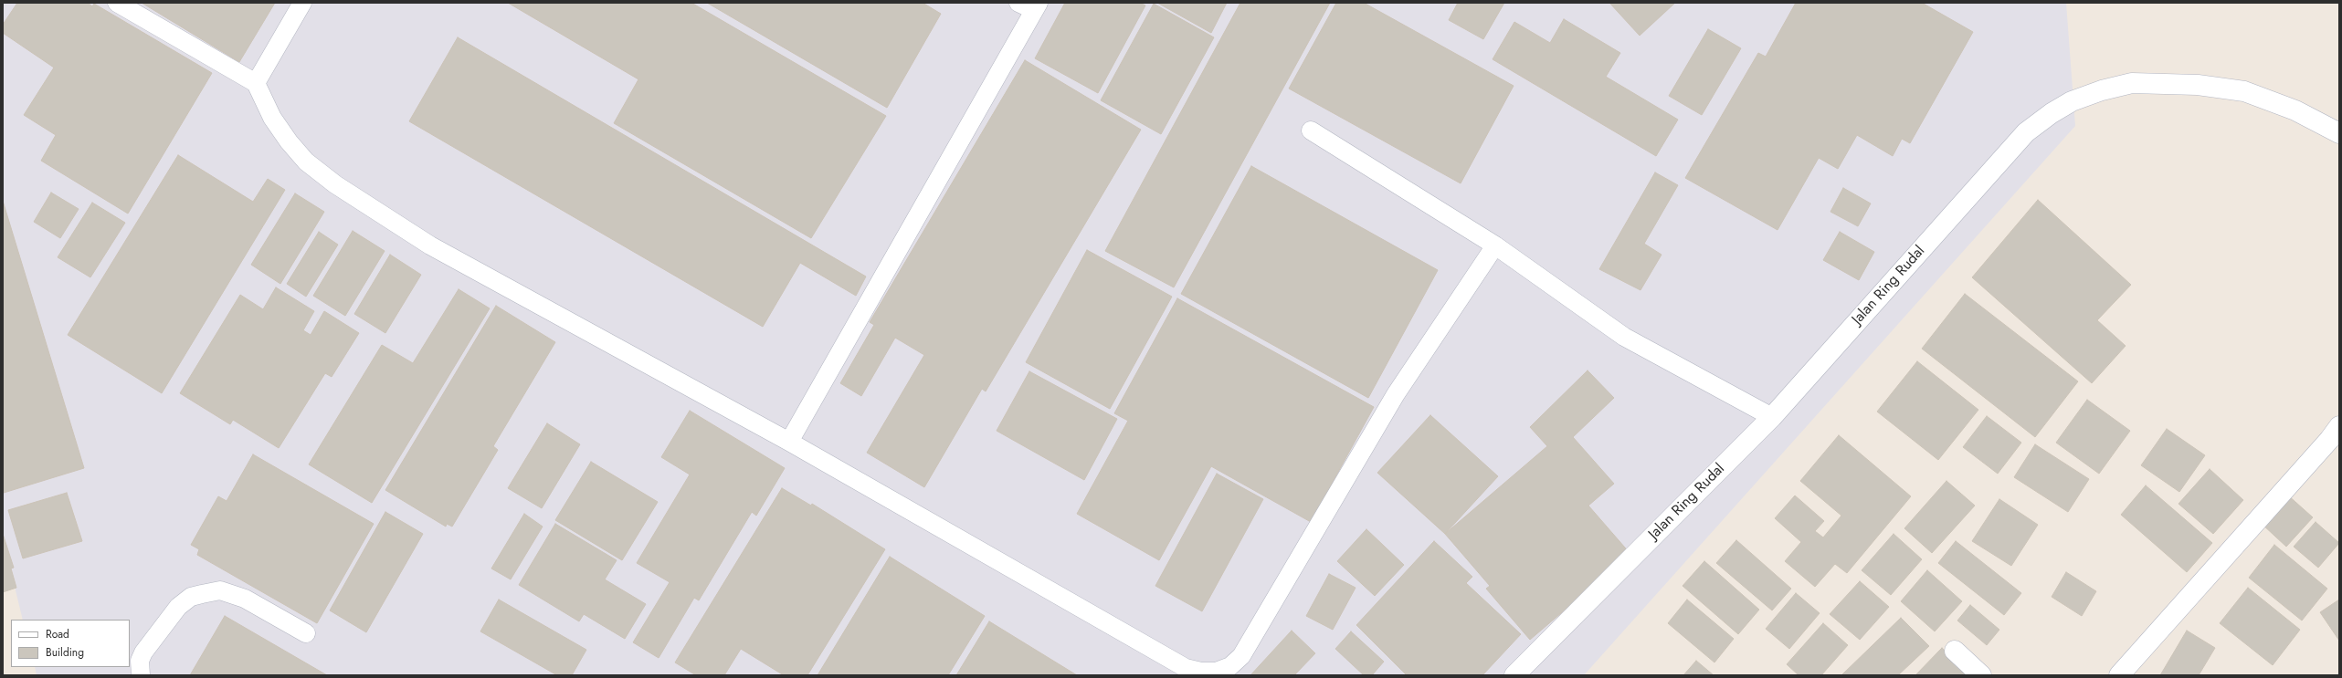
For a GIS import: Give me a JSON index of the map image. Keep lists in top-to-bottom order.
{
  "streets": {
    "street": ["Jalan Ring Rudal"]
  },
  "legend": ["Road", "Building"]
}
